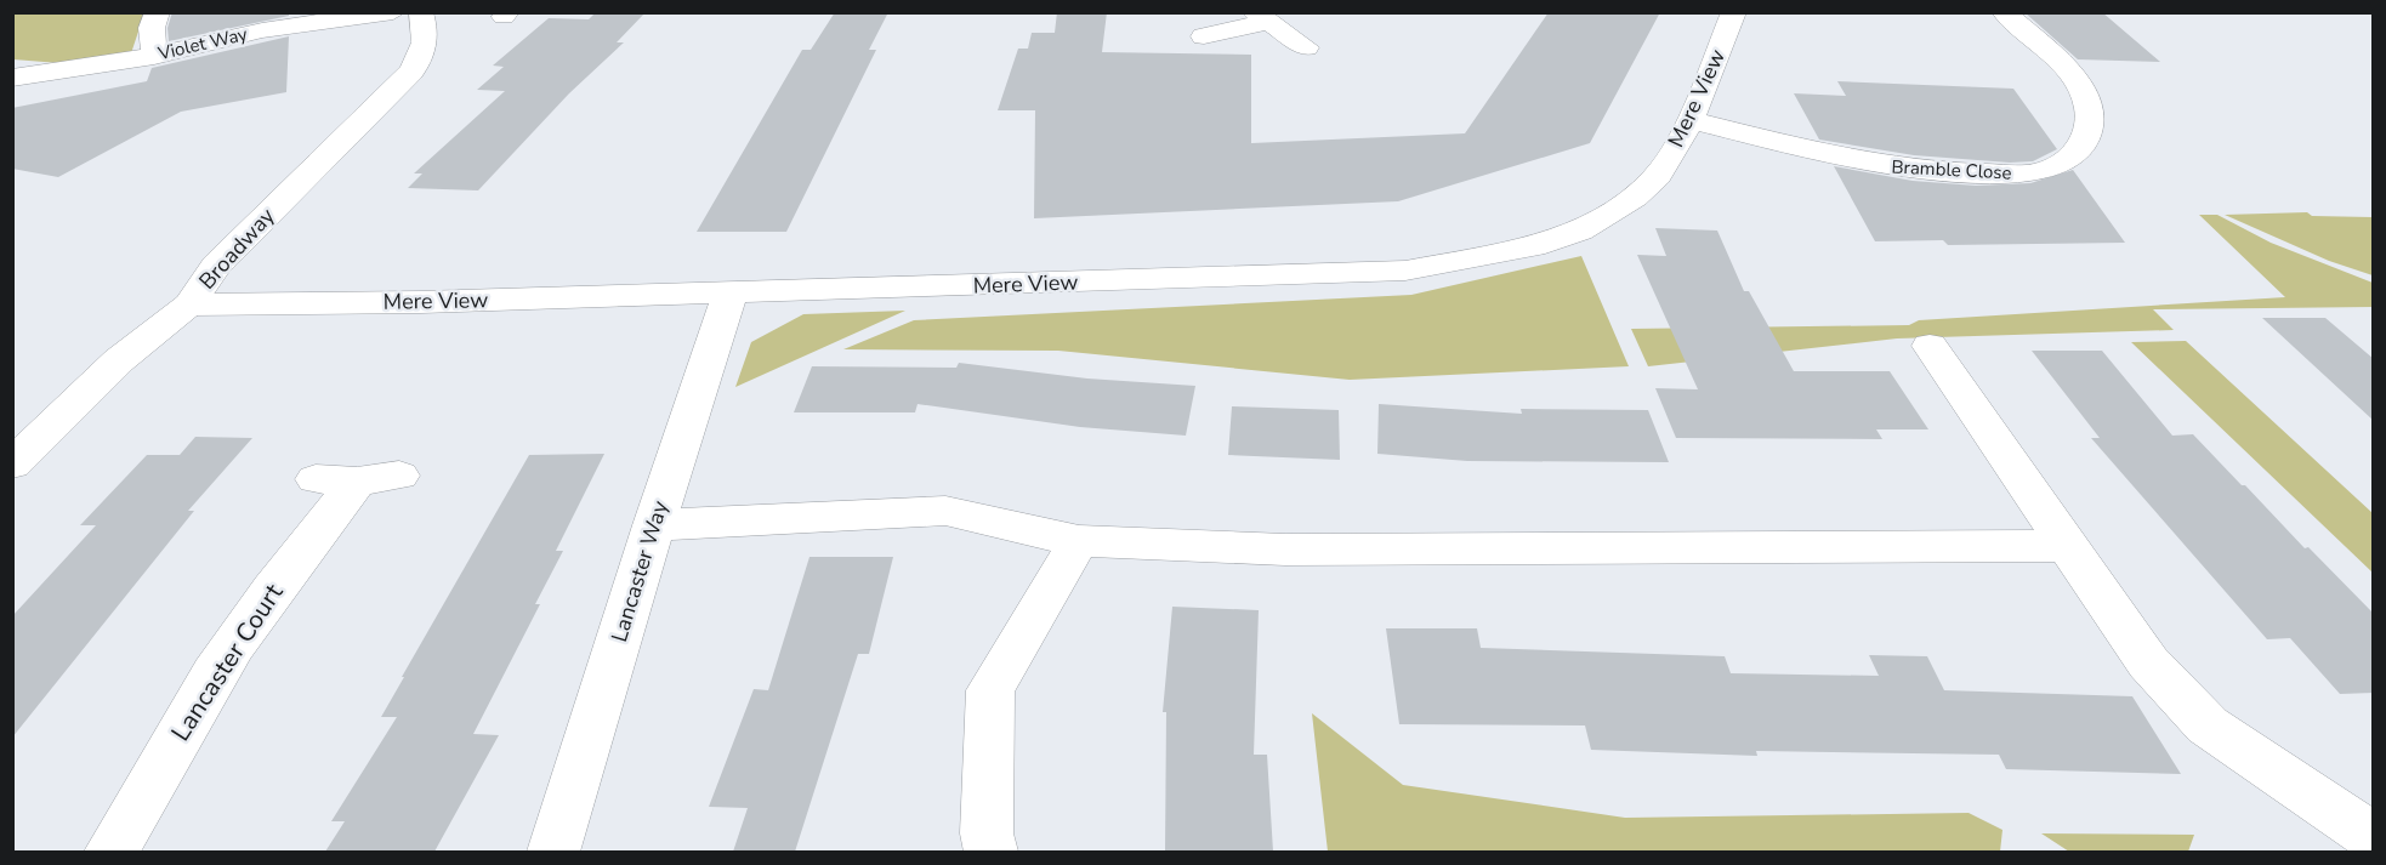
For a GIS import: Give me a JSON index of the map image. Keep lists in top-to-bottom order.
{
  "streets": {
    "street": [
      "Violet Way",
      "Mere View",
      "Bramble Close",
      "Broadway",
      "Lancaster Way",
      "Lancaster Court"
    ]
  },
  "crossings": [
    ["Mere View", "Bramble Close"],
    ["Mere View", "Broadway"],
    ["Mere View", "Lancaster Way"]
  ]
}
